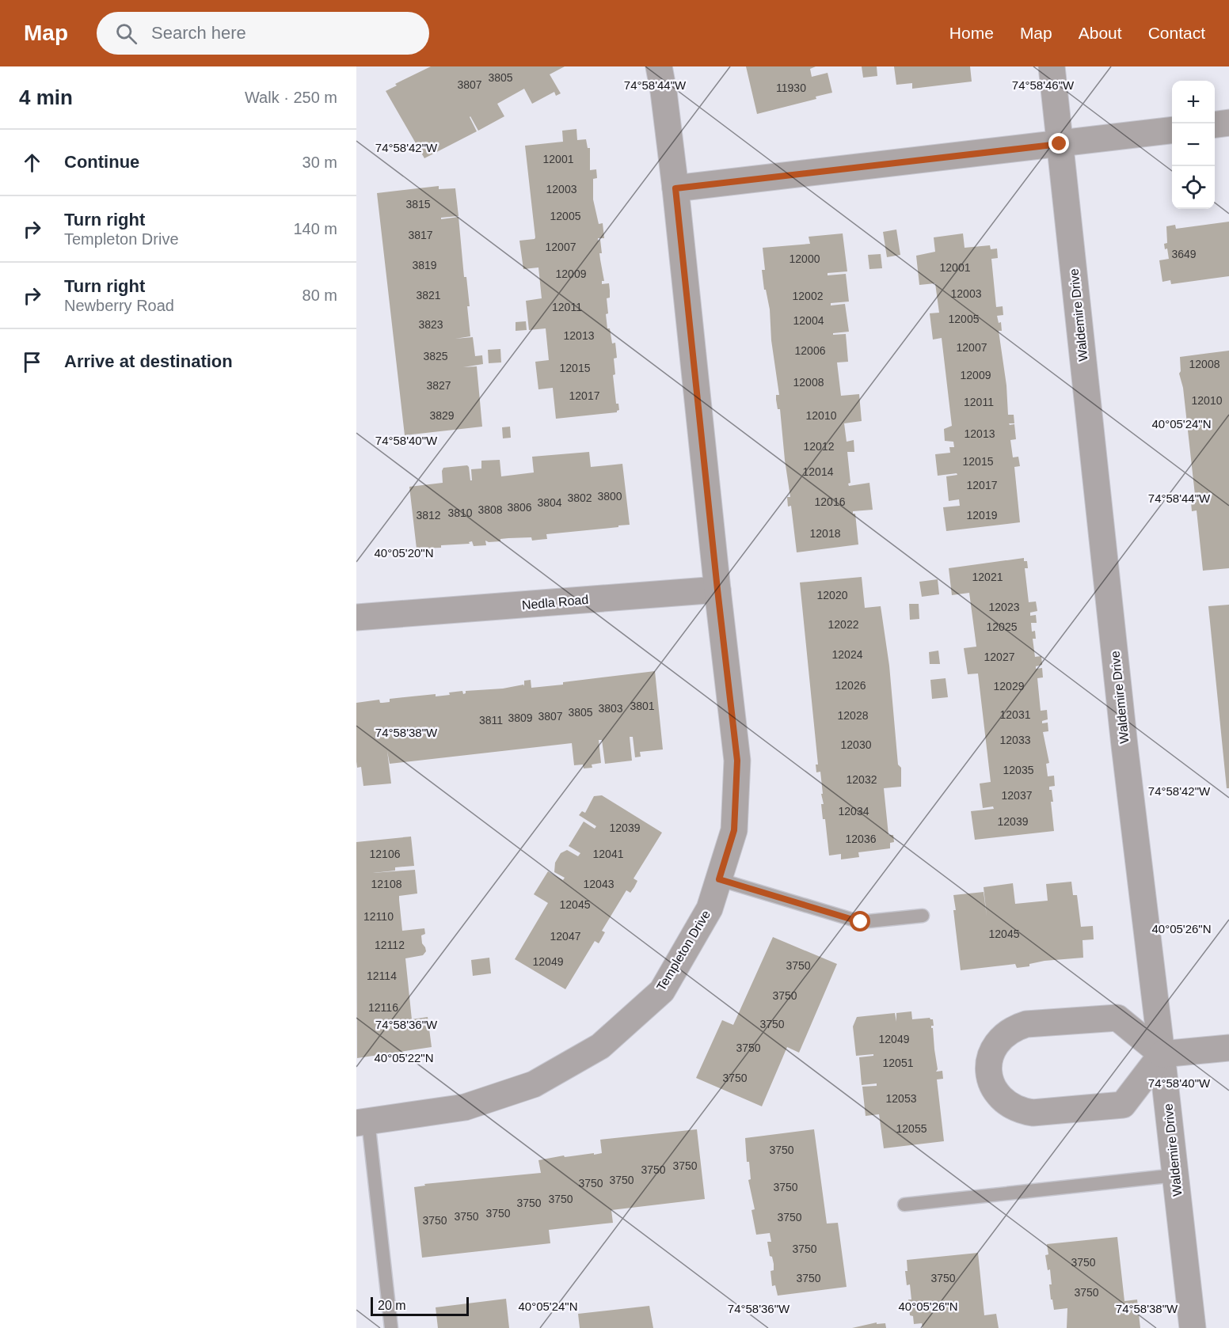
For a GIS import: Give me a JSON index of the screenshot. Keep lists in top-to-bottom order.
{
  "streets": {
    "street": ["Waldemire Drive", "Nedla Road", "Templeton Drive"]
  },
  "crossings": [
    ["Nedla Road", "Templeton Drive"]
  ],
  "house_numbers": [
    "3805",
    "3807",
    "11930",
    "12001",
    "12003",
    "3815",
    "12005",
    "3817",
    "12007",
    "3649",
    "12000",
    "3819",
    "12001",
    "12009",
    "12003",
    "3821",
    "12002",
    "12011",
    "12005",
    "12004",
    "3823",
    "12013",
    "12007",
    "12006",
    "3825",
    "12008",
    "12015",
    "12009",
    "12008",
    "3827",
    "12017",
    "12010",
    "12011",
    "3829",
    "12010",
    "12013",
    "12012",
    "12015",
    "12014",
    "12017",
    "3800",
    "3802",
    "12016",
    "3804",
    "3806",
    "3808",
    "3810",
    "3812",
    "12019",
    "12018",
    "12021",
    "12020",
    "12023",
    "12022",
    "12025",
    "12024",
    "12027",
    "12026",
    "12029",
    "3801",
    "3803",
    "3805",
    "12031",
    "12028",
    "3807",
    "3809",
    "3811",
    "12033",
    "12030",
    "12035",
    "12032",
    "12037",
    "12034",
    "12039",
    "12039",
    "12036",
    "12106",
    "12041",
    "12108",
    "12043",
    "12045",
    "12110",
    "12045",
    "12047",
    "12112",
    "12049",
    "3750",
    "12114",
    "3750",
    "12116",
    "3750",
    "12049",
    "3750",
    "12051",
    "3750",
    "12053",
    "12055",
    "3750",
    "3750",
    "3750",
    "3750",
    "3750",
    "3750",
    "3750",
    "3750",
    "3750",
    "3750",
    "3750",
    "3750",
    "3750",
    "3750",
    "3750",
    "3750",
    "3750"
  ],
  "scale_bar": "20 m",
  "page": {
    "header": "Map",
    "search": "Search here",
    "nav": [
      "Home",
      "Map",
      "About",
      "Contact"
    ],
    "heading": ["4 min", "Walk · 250 m"],
    "map_buttons": ["+", "−"],
    "list": [
      ["Continue", "30 m"],
      ["Turn right", "Templeton Drive", "140 m"],
      ["Turn right", "Newberry Road", "80 m"],
      "Arrive at destination"
    ],
    "scale": "20 m"
  },
  "coordinates": [
    "74°58'44\"W",
    "74°58'46\"W",
    "74°58'42\"W",
    "40°05'24\"N",
    "74°58'40\"W",
    "40°05'20\"N",
    "74°58'38\"W",
    "40°05'26\"N",
    "74°58'36\"W",
    "40°05'22\"N"
  ]
}
